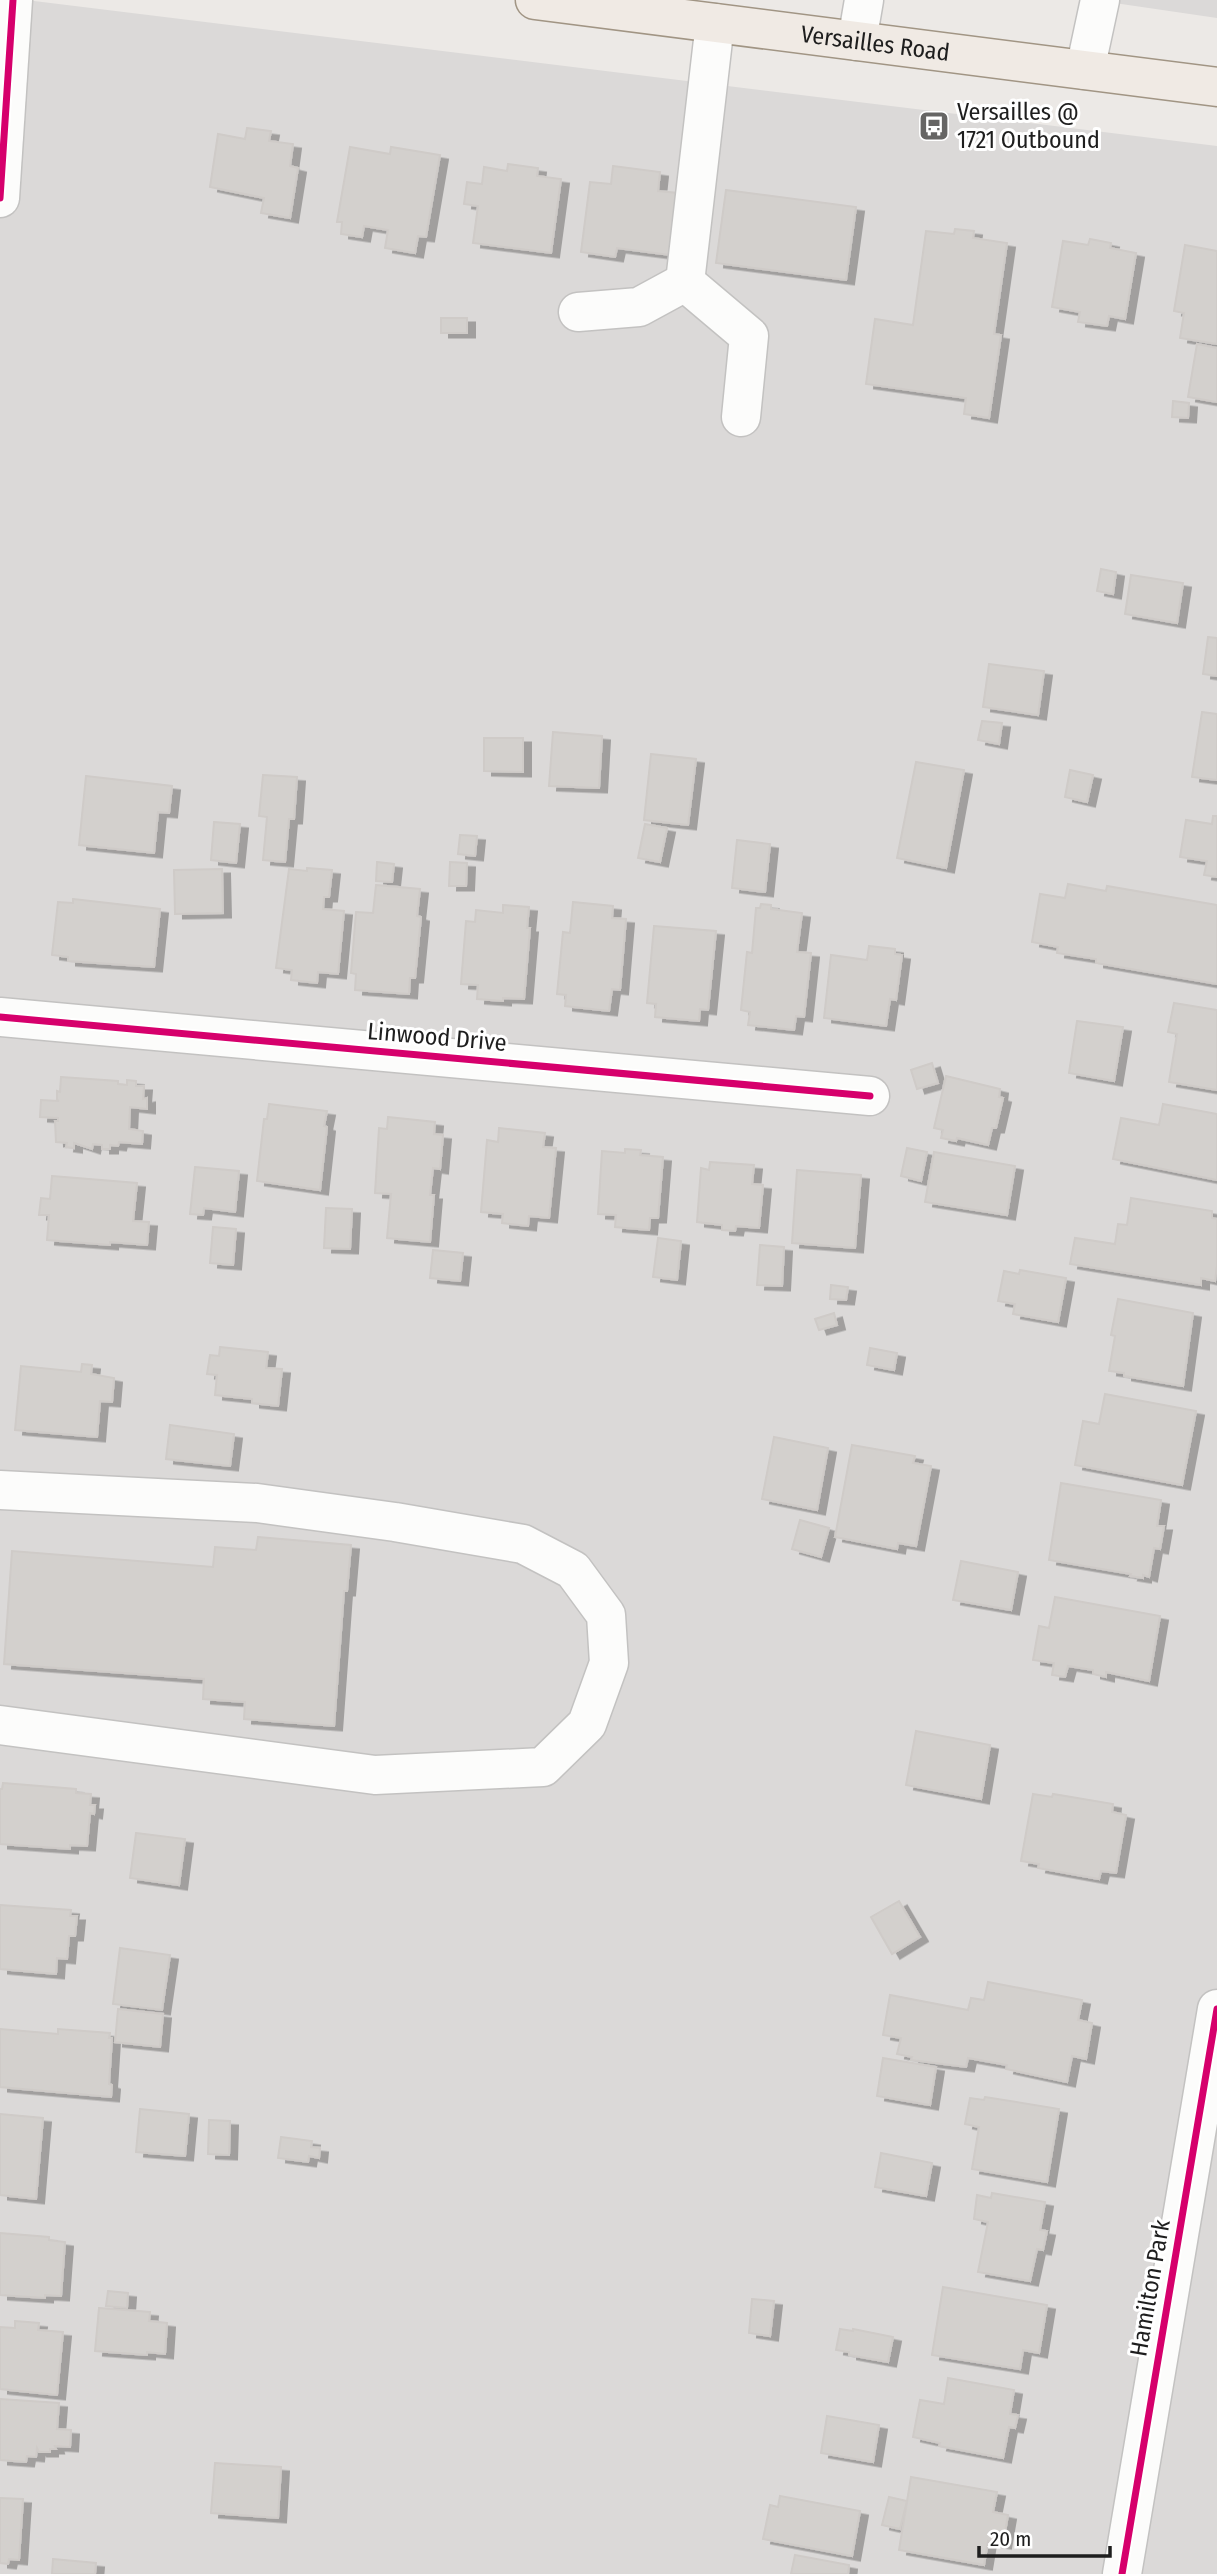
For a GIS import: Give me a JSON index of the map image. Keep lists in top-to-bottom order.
{
  "streets": {
    "main road": ["Versailles Road"],
    "street": ["Linwood Drive", "Hamilton Park"]
  },
  "places": {
    "bus stop": ["Versailles @ 1721 Outbound"]
  },
  "scale_bar": "20 m"
}
